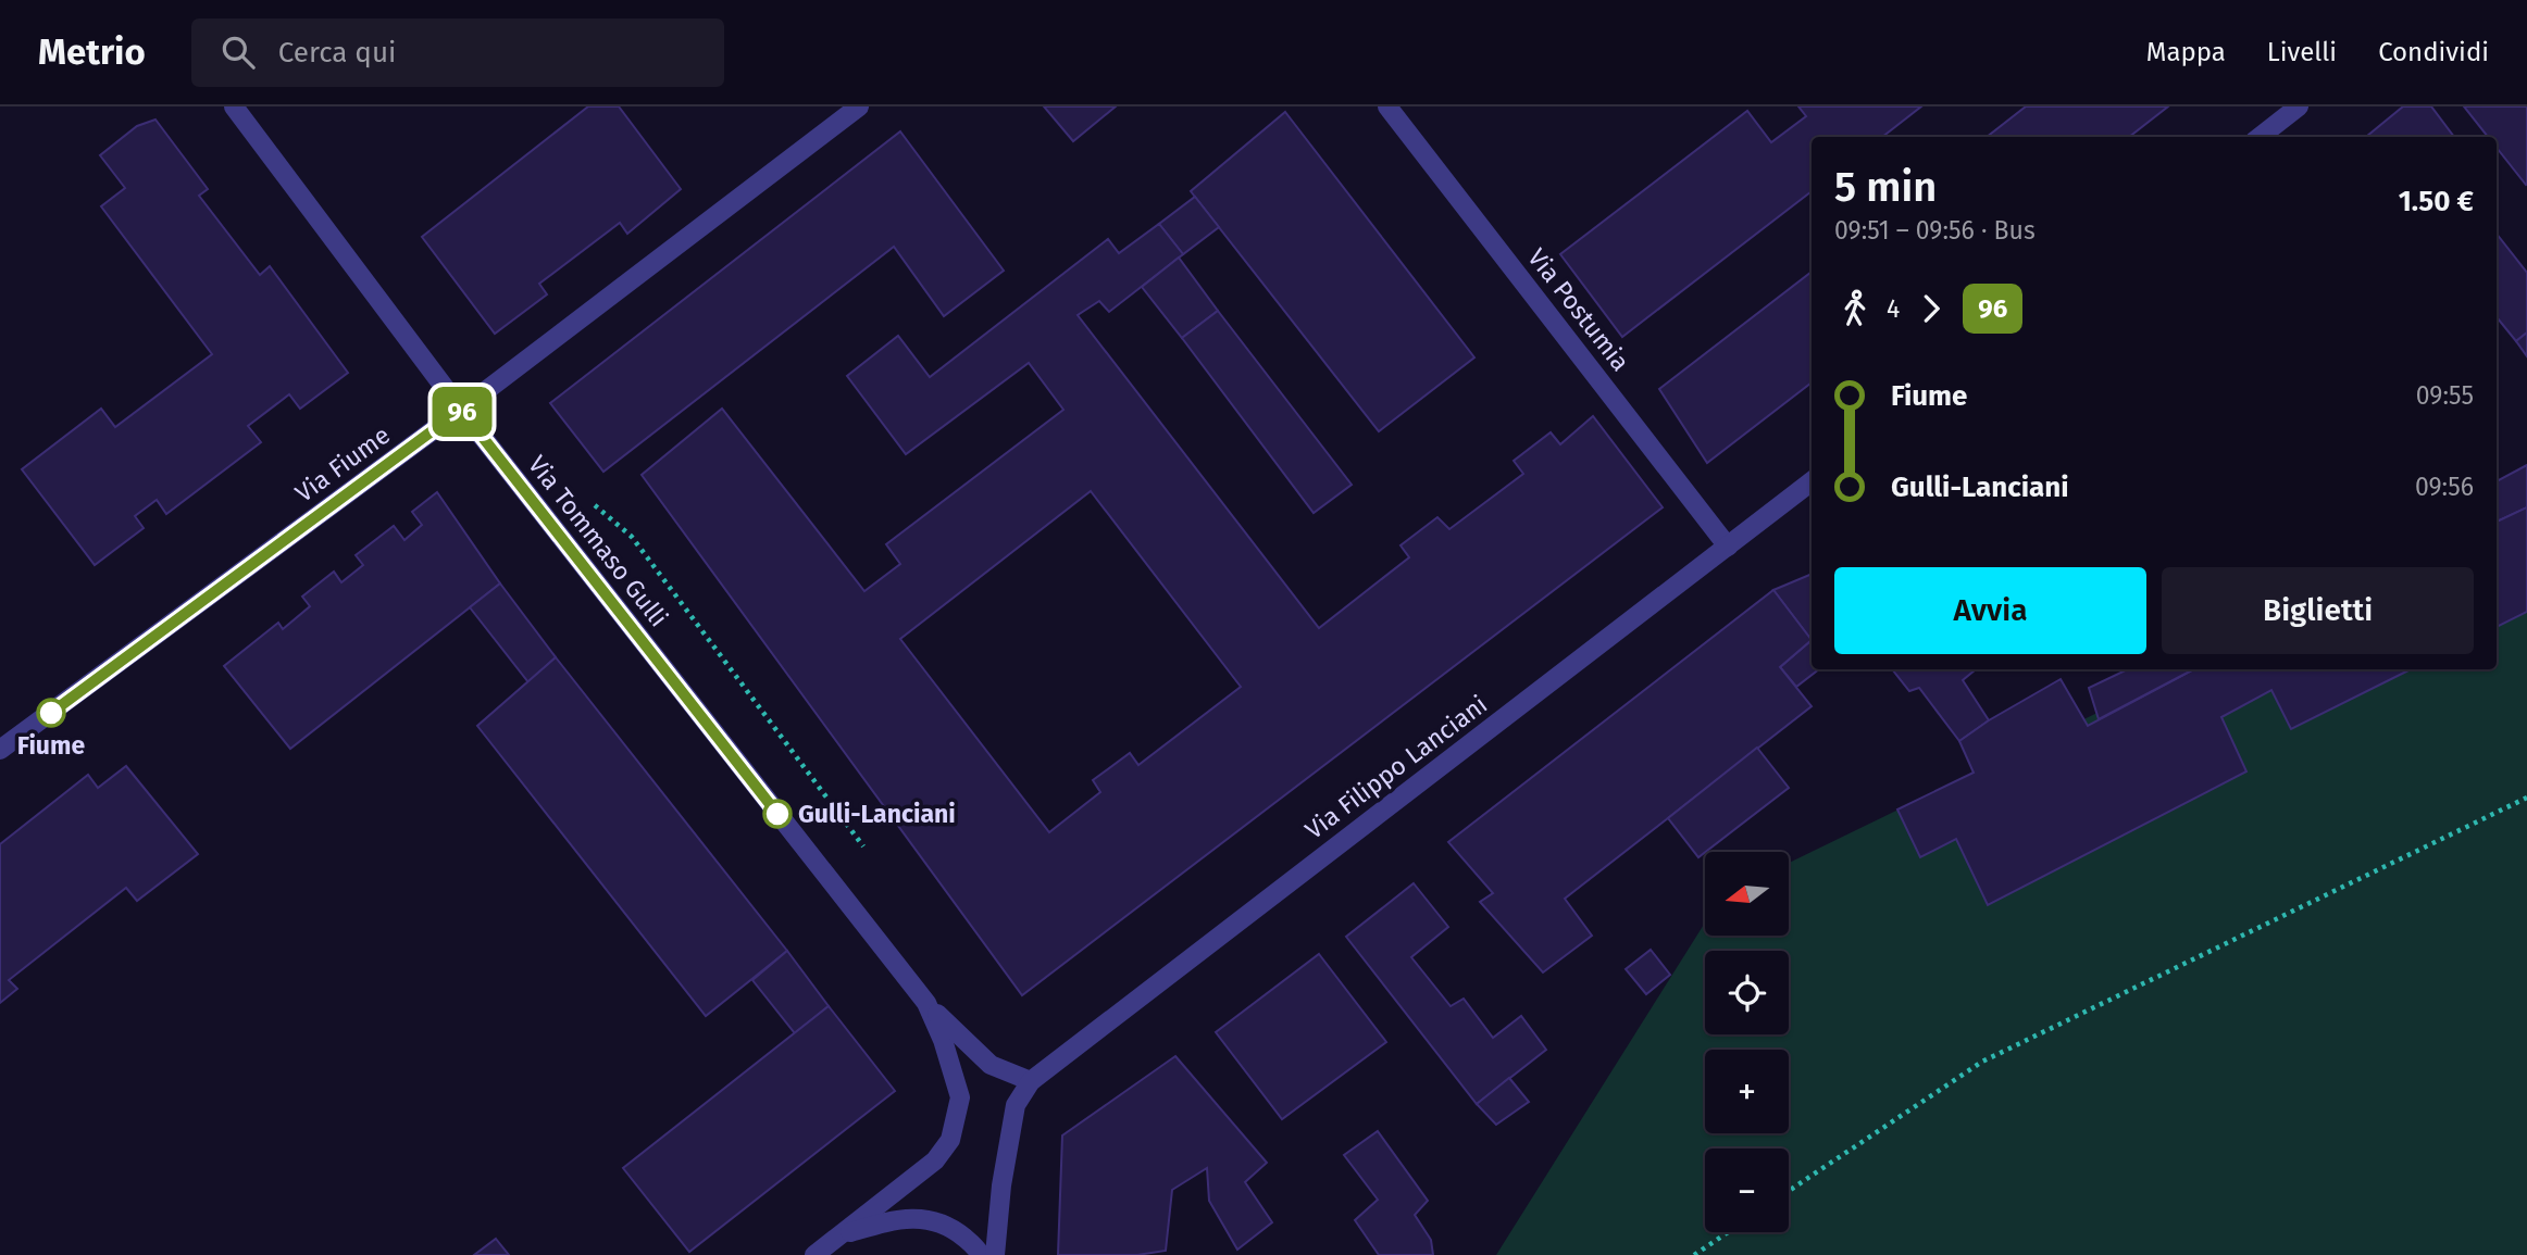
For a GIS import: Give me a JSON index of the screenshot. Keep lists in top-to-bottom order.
{
  "streets": {
    "street": [
      "Via Postumia",
      "Via Fiume",
      "Via Tommaso Gulli",
      "Via Filippo Lanciani"
    ]
  },
  "crossings": [
    ["Via Postumia", "Via Filippo Lanciani"],
    ["Via Fiume", "Via Tommaso Gulli"],
    ["Via Tommaso Gulli", "Via Filippo Lanciani"]
  ],
  "places": ["Fiume", "Gulli-Lanciani"],
  "lines": ["bus line 96"],
  "north": "left",
  "page": {
    "header": "Metrio",
    "search": "Cerca qui",
    "nav": ["Mappa", "Livelli", "Condividi"],
    "on_map": "96",
    "heading": ["5 min", "09:51 – 09:56 · Bus", "1.50 €"],
    "legs": ["4", "96"],
    "list": [
      {
        "name": "Fiume",
        "value": "09:55"
      },
      {
        "name": "Gulli-Lanciani",
        "value": "09:56"
      }
    ],
    "buttons": ["Avvia", "Biglietti"],
    "map_buttons": ["+", "−"]
  }
}
